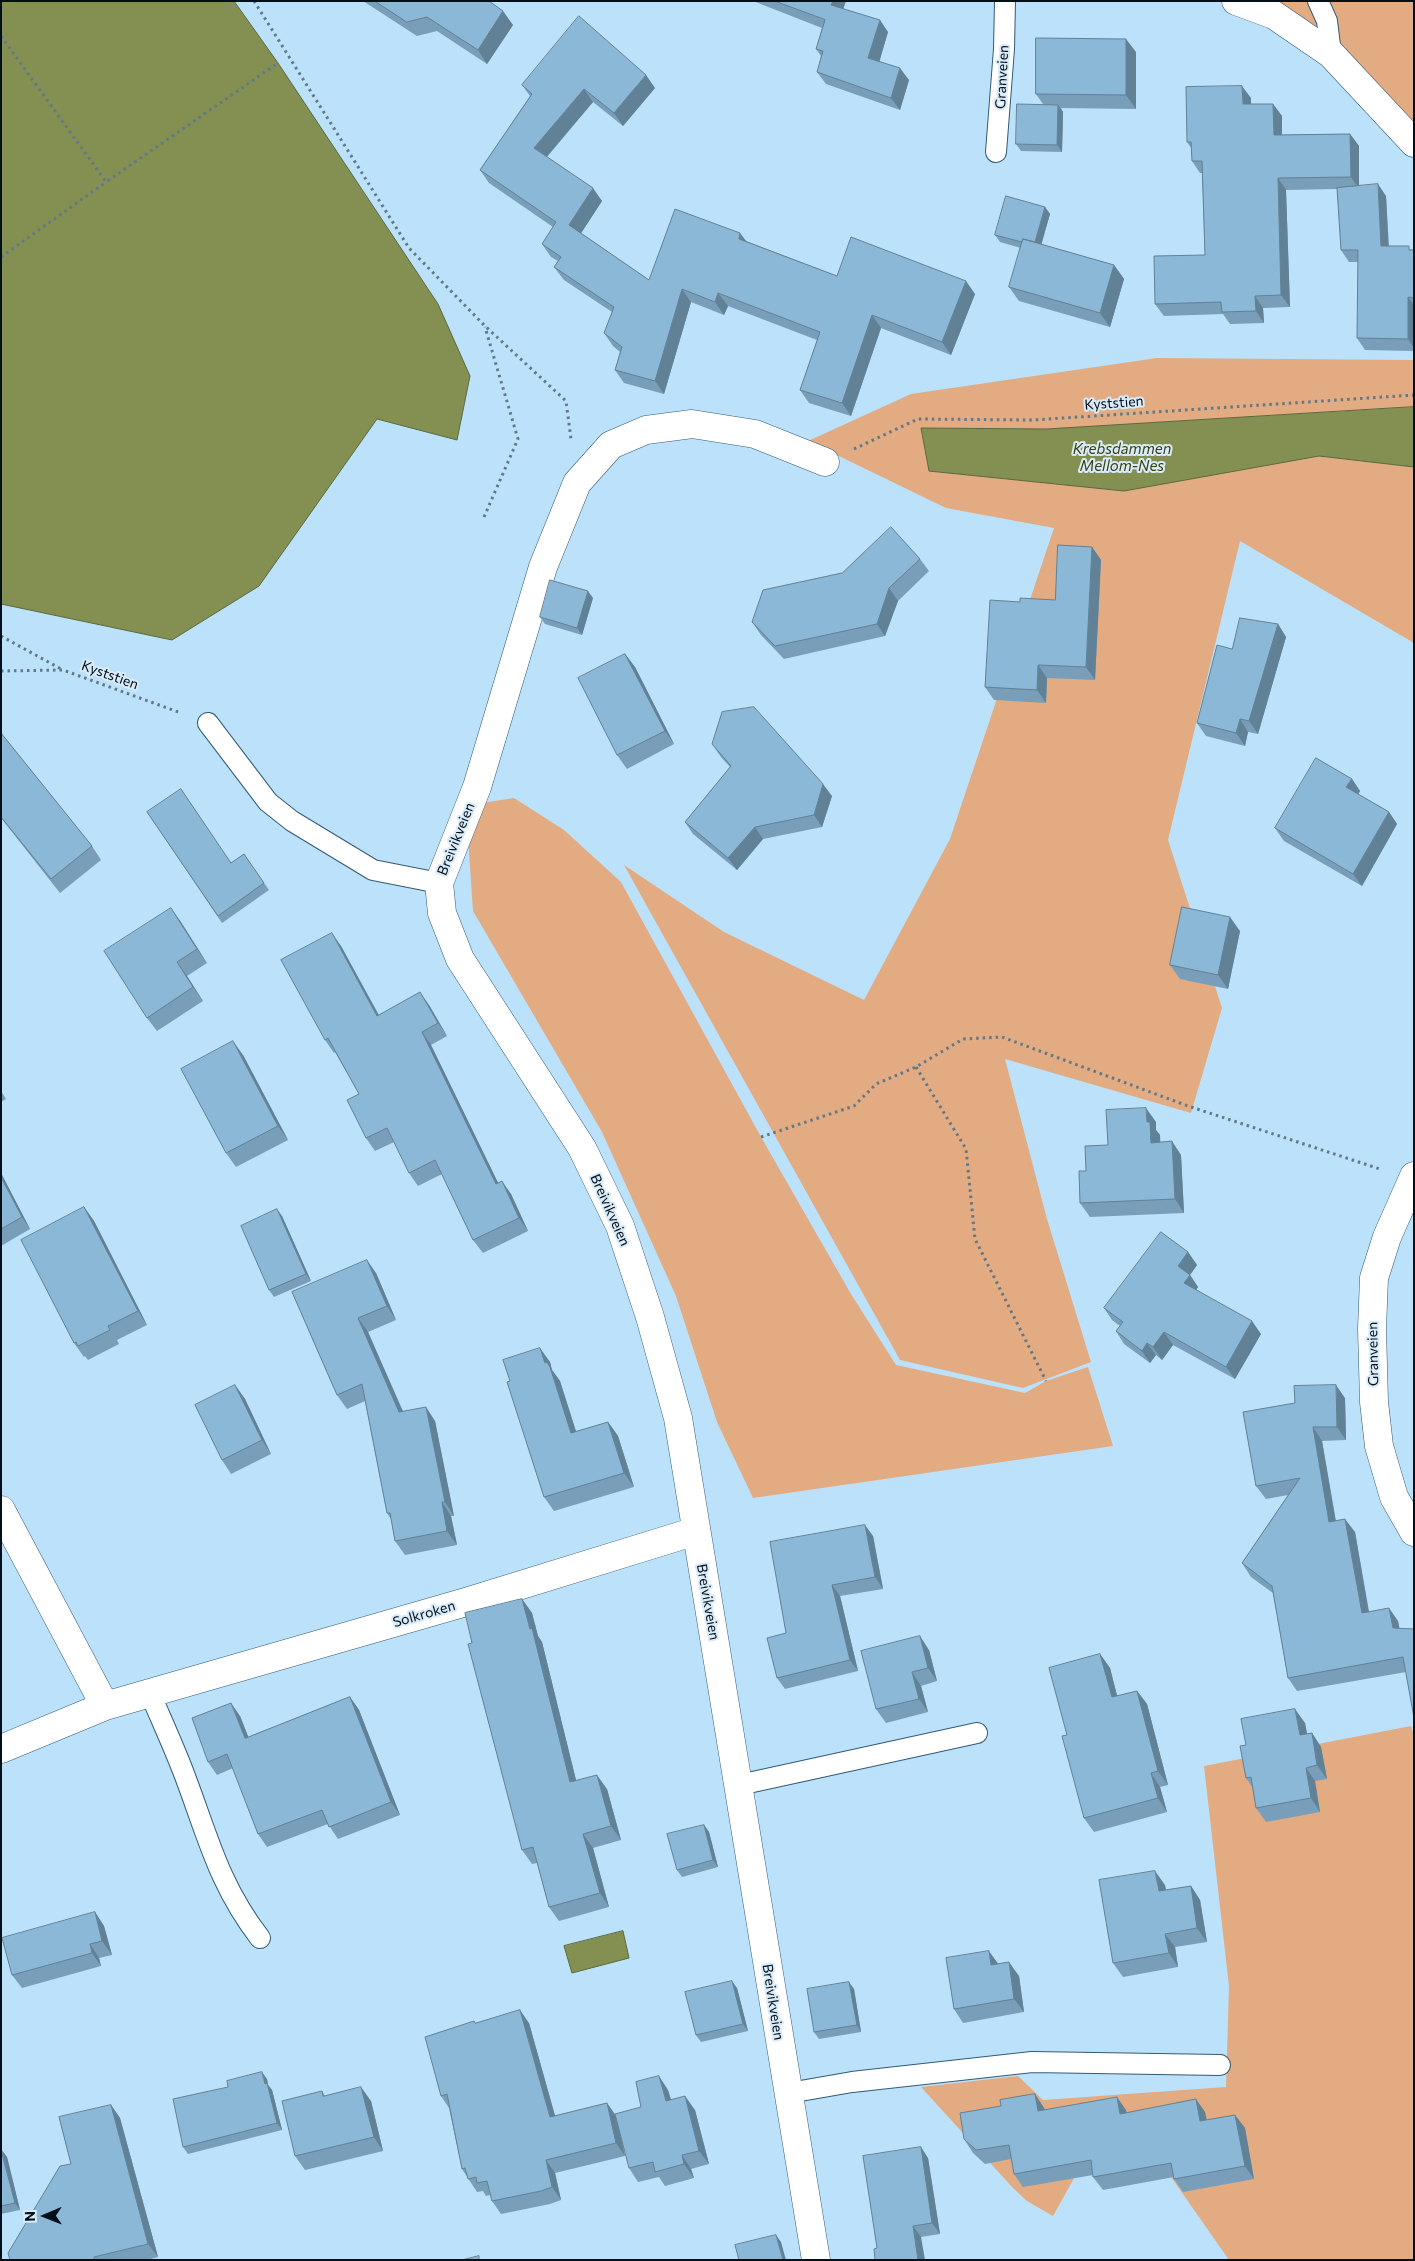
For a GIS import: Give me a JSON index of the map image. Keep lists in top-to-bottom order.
{
  "streets": {
    "street": ["Granveien", "Breivikveien", "Solkroken"],
    "path": ["Kyststien"]
  },
  "crossings": [
    ["Kyststien", "Breivikveien"],
    ["Breivikveien", "Solkroken"]
  ],
  "water": ["Krebsdammen Mellom-Nes"],
  "north": "left"
}
